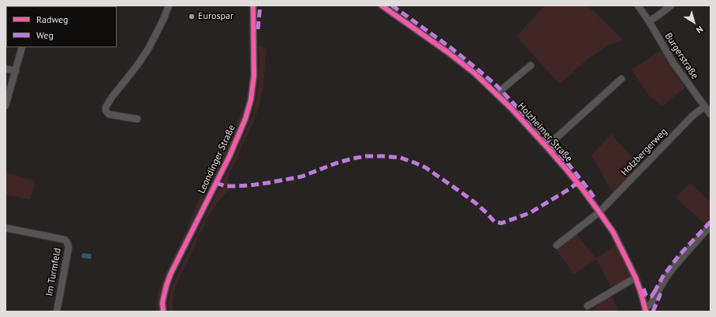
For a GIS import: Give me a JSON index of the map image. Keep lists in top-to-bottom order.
{
  "streets": {
    "street": [
      "Burgerstraße",
      "Holzheimer Straße",
      "Holzbergerweg",
      "Leondinger Straße",
      "Im Turmfeld"
    ]
  },
  "crossings": [
    ["Burgerstraße", "Holzbergerweg"],
    ["Holzheimer Straße", "Holzbergerweg"]
  ],
  "places": ["Eurospar"],
  "legend": ["Radweg", "Weg"],
  "north": "bottom right"
}
